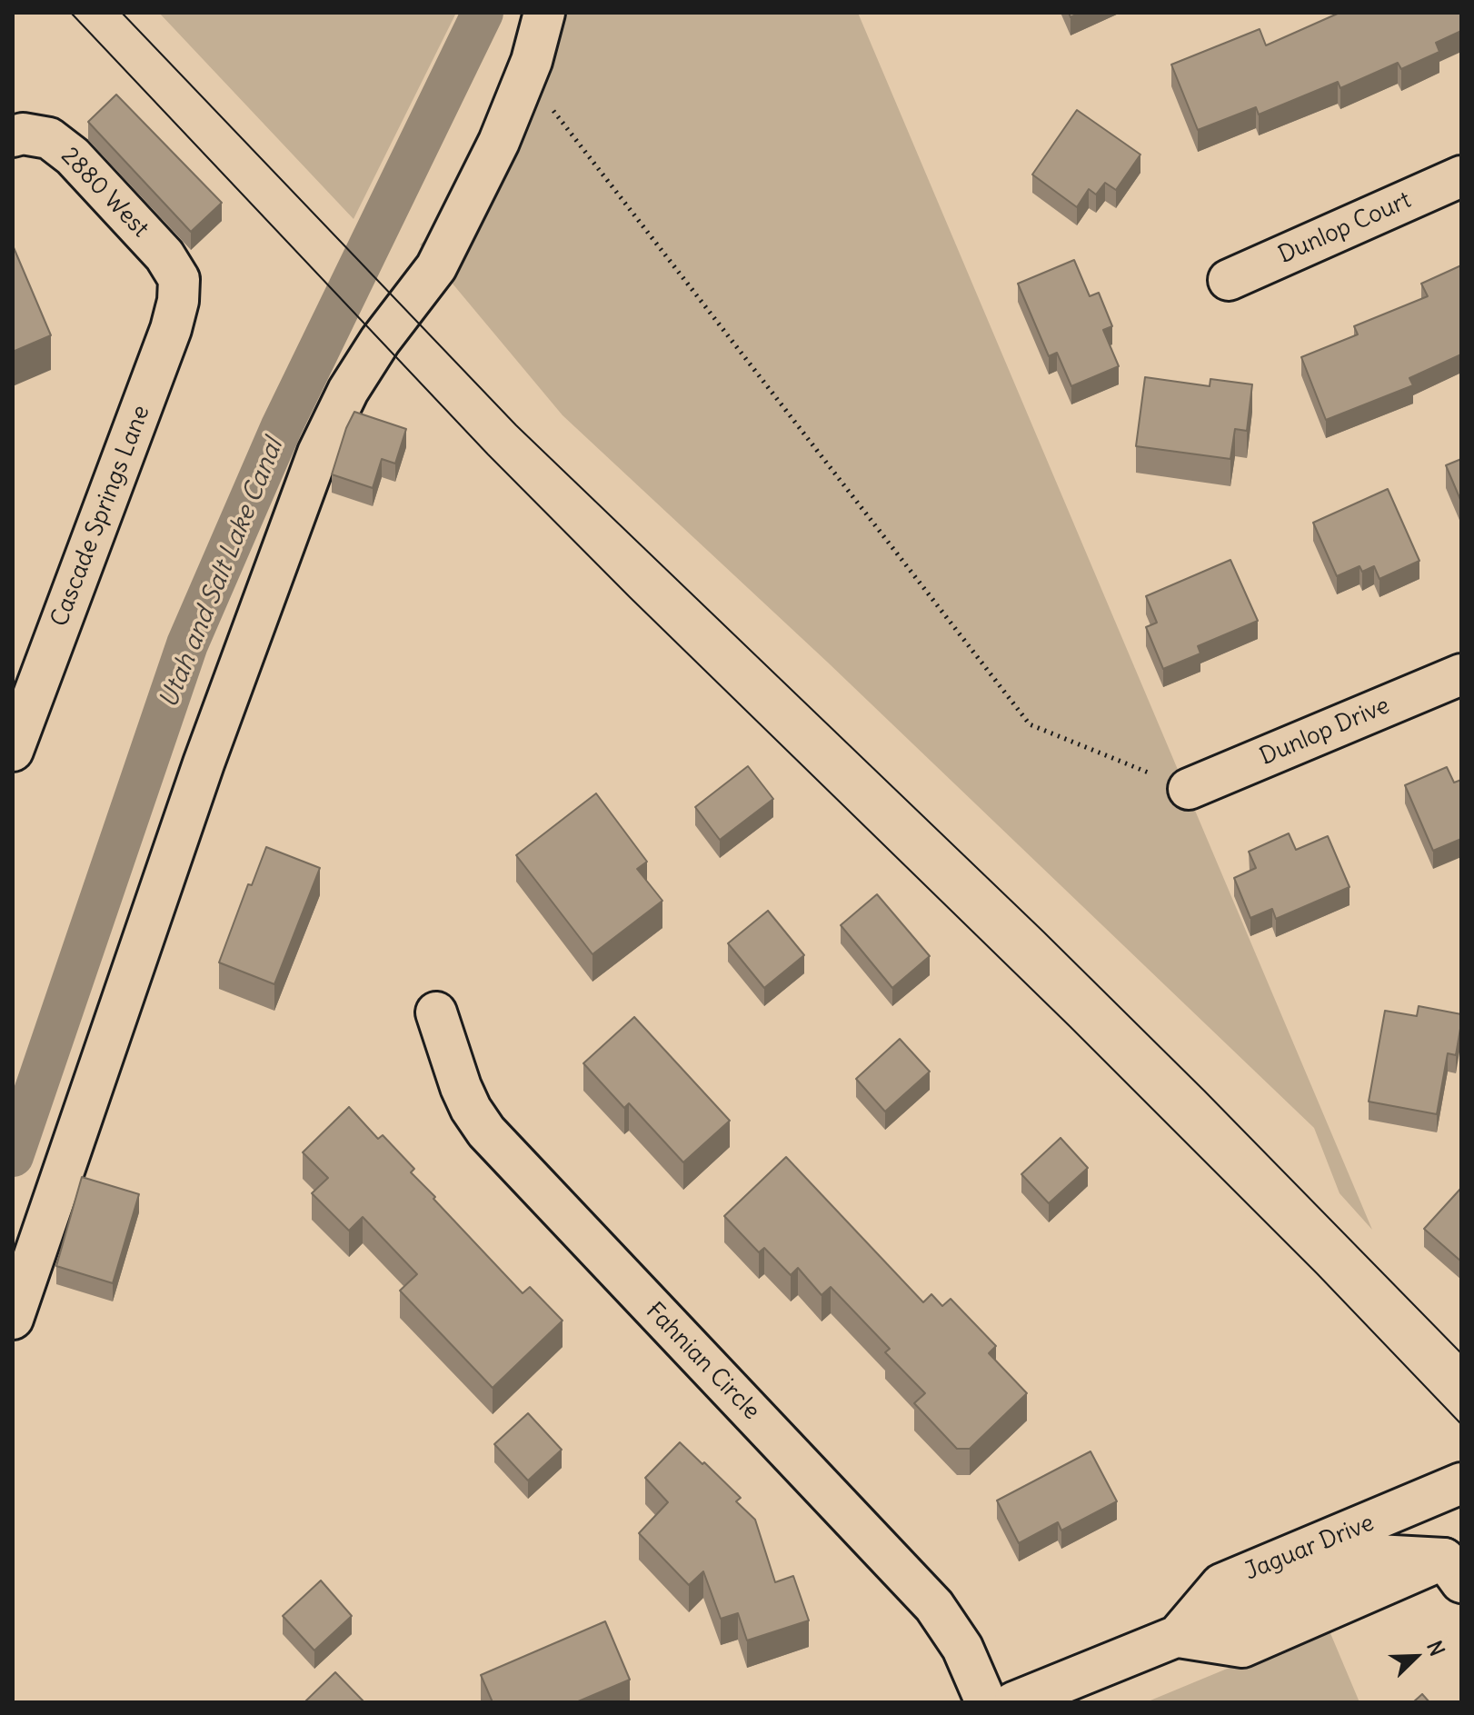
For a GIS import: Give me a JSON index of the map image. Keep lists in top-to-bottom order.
{
  "streets": {
    "street": [
      "2880 West",
      "Dunlop Court",
      "Cascade Springs Lane",
      "Dunlop Drive",
      "Fahnian Circle",
      "Jaguar Drive"
    ]
  },
  "crossings": [
    ["2880 West", "Cascade Springs Lane"],
    ["Fahnian Circle", "Jaguar Drive"]
  ],
  "water": ["Utah and Salt Lake Canal"],
  "north": "top right"
}
